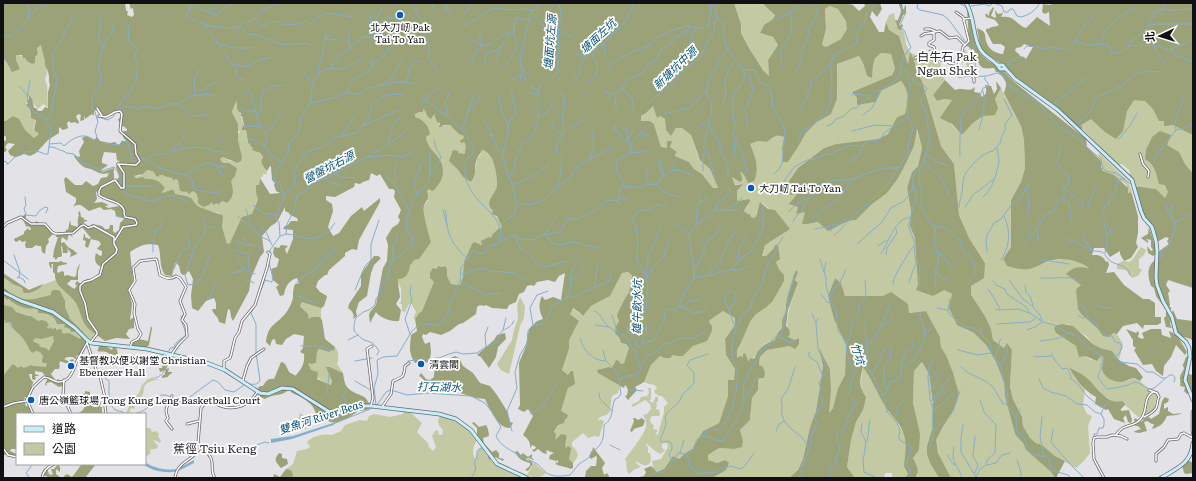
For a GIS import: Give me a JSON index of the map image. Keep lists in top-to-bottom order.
{
  "districts": ["白牛石 Pak Ngau Shek", "蕉徑 Tsiu Keng"],
  "water": [
    "塘面左坑",
    "塘面坑左源",
    "新塘坑中源",
    "營盤坑右源",
    "雄牛飲水坑",
    "竹坑",
    "打石湖水",
    "雙魚河 River Beas"
  ],
  "places": [
    "北大刀屻 Pak Tai To Yan",
    "大刀屻 Tai To Yan",
    "清雲閣",
    "基督教以便以謝堂 Christian Ebenezer Hall",
    "唐公嶺籃球場 Tong Kung Leng Basketball Court"
  ],
  "legend": ["道路", "公園"],
  "north": "left"
}
